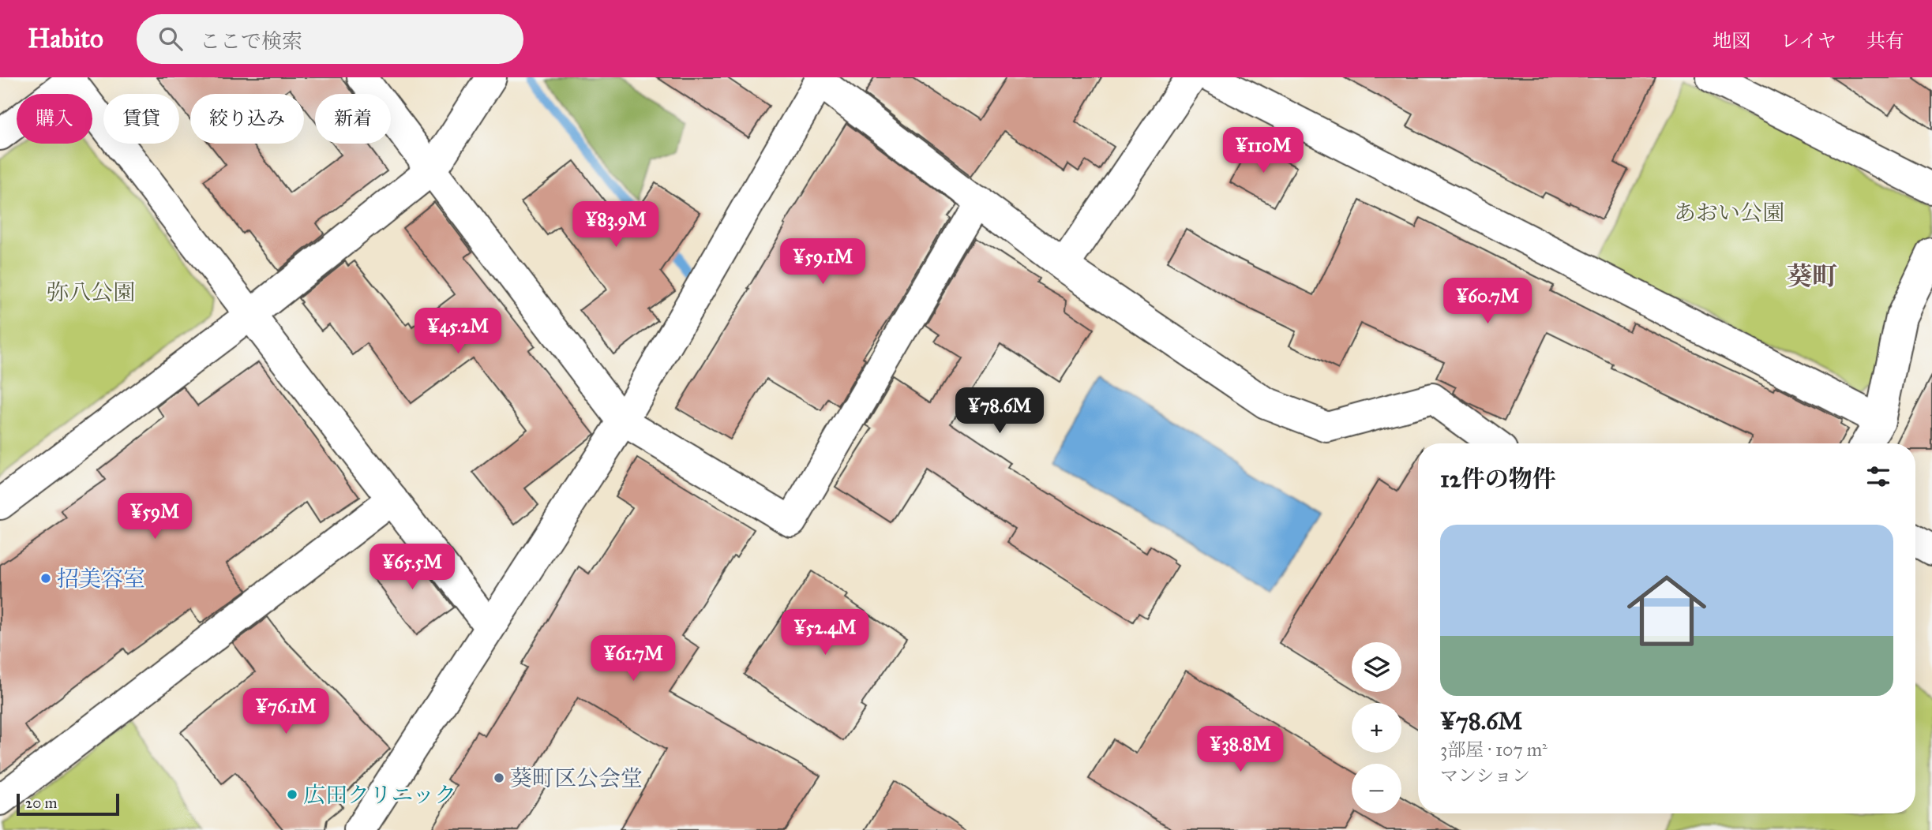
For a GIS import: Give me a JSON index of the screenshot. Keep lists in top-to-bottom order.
{
  "districts": ["葵町"],
  "parks": ["あおい公園", "弥八公園"],
  "places": ["招美容室", "葵町区公会堂", "広田クリニック"],
  "scale_bar": "20 m",
  "page": {
    "header": "Habito",
    "search": "ここで検索",
    "nav": ["地図", "レイヤ", "共有"],
    "chip": [
      "購入",
      "賃貸",
      "絞り込み",
      "新着"
    ],
    "price": [
      "¥110M",
      "¥83.9M",
      "¥59.1M",
      "¥60.7M",
      "¥45.2M",
      "¥78.6M",
      "¥59M",
      "¥65.5M",
      "¥52.4M",
      "¥61.7M",
      "¥76.1M",
      "¥38.8M"
    ],
    "heading": "12件の物件",
    "list": [
      {
        "name": "¥78.6M",
        "note": "3部屋 · 107 m² · マンション"
      }
    ],
    "map_buttons": ["+", "−"],
    "scale": "20 m"
  }
}
